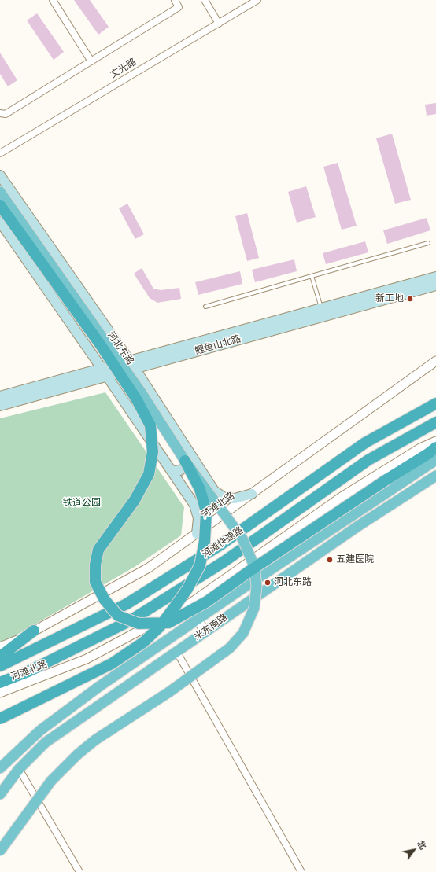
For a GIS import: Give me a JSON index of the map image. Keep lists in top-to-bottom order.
{
  "streets": {
    "highway": ["河滩快速路"],
    "main road": ["鲤鱼山北路", "河北东路", "米东南路"],
    "street": ["文光路", "河滩北路"]
  },
  "crossings": [
    ["鲤鱼山北路", "河北东路"],
    ["河北东路", "河滩北路"]
  ],
  "parks": ["铁道公园"],
  "places": ["新工地", "五建医院", "河北东路"],
  "north": "top right"
}
